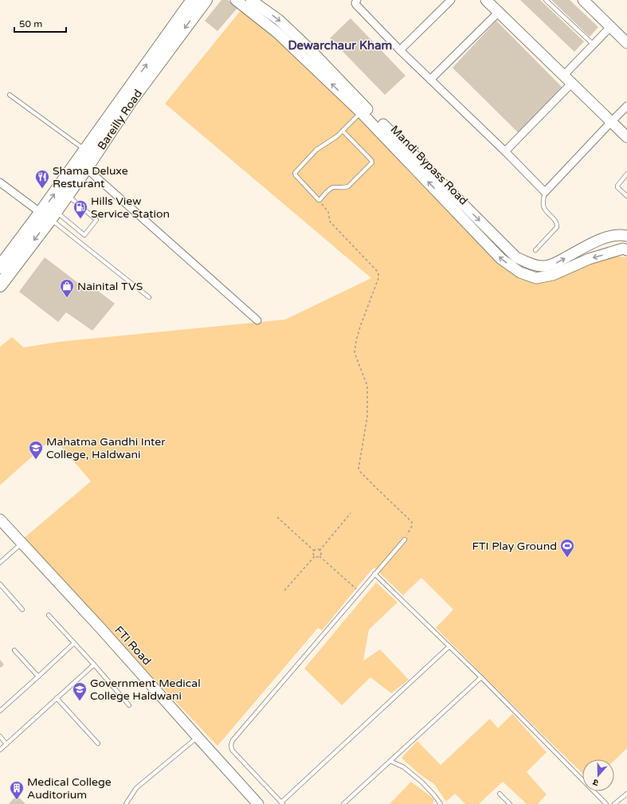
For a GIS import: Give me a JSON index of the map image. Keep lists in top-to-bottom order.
{
  "streets": {
    "highway": ["Bareilly Road"],
    "main road": ["Mandi Bypass Road", "FTI Road"]
  },
  "districts": ["Dewarchaur Kham"],
  "places": {
    "restaurant": ["Shama Deluxe Resturant"],
    "fuel station": ["Hills View Service Station"],
    "shop": ["Nainital TVS"],
    "school or university": ["Mahatma Gandhi Inter College, Haldwani", "Government Medical College Haldwani"],
    "sports": ["FTI Play Ground"],
    "building": ["Medical College Auditorium"]
  },
  "scale_bar": "50 m",
  "north": "bottom"
}
